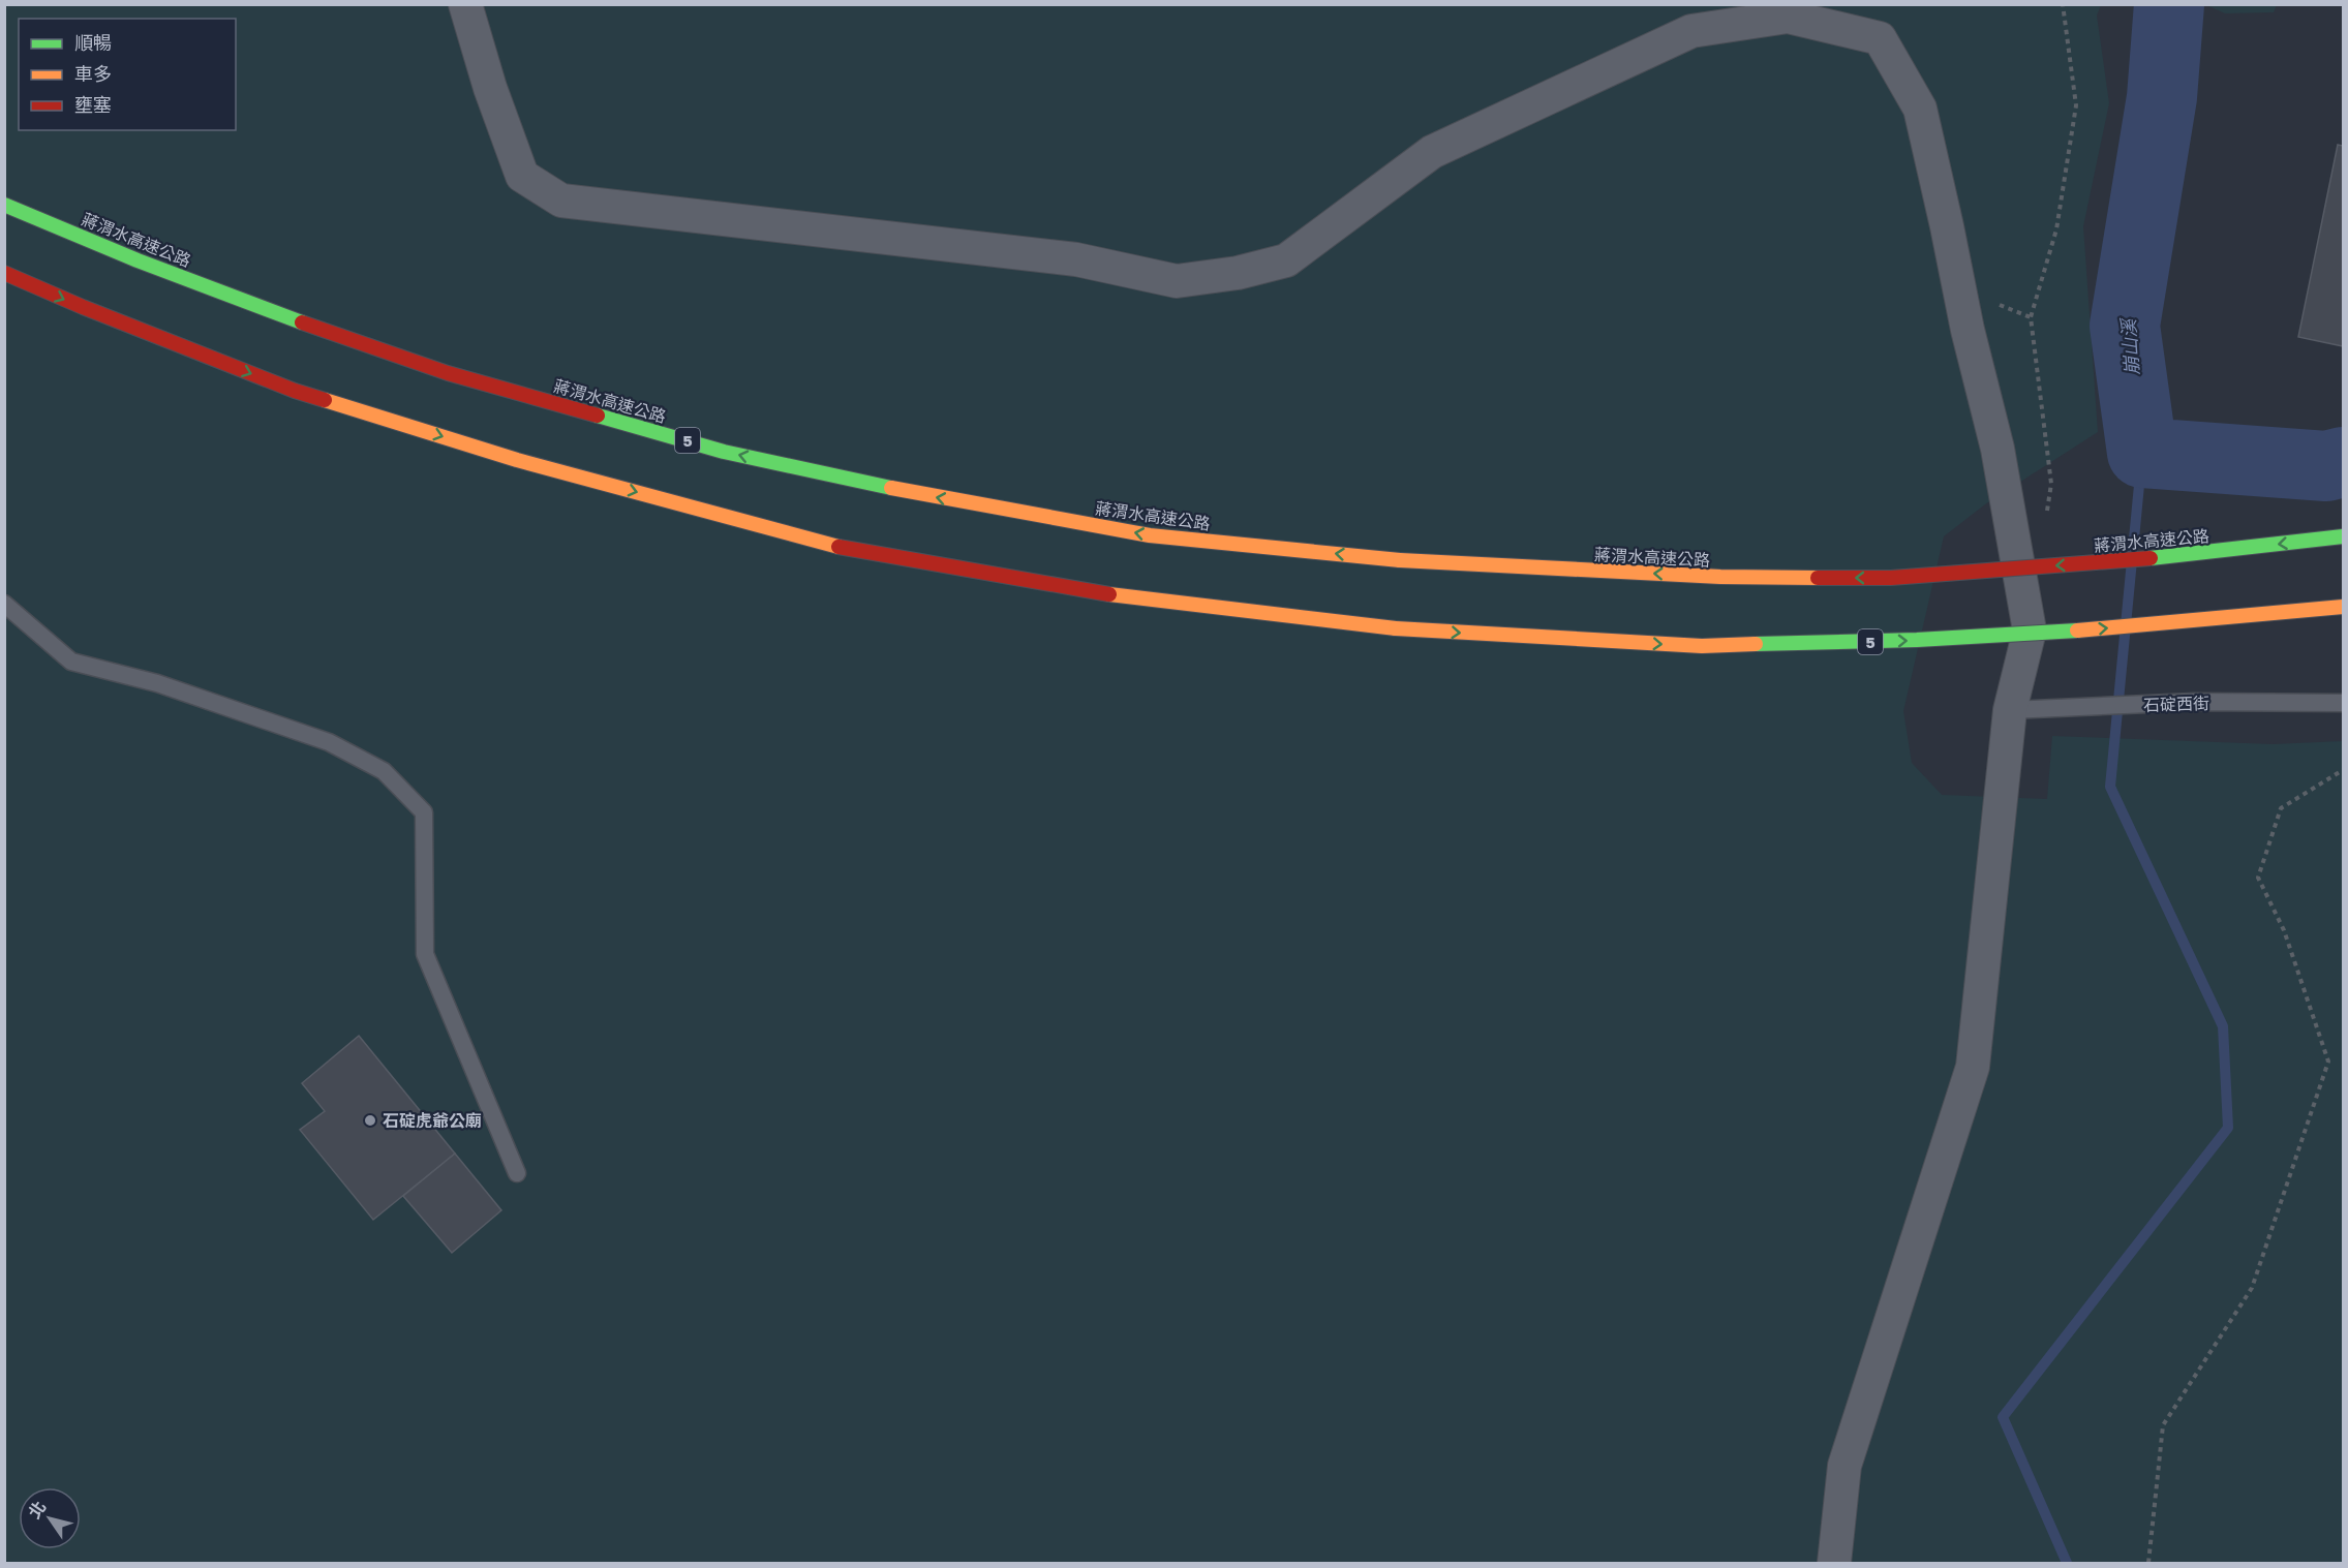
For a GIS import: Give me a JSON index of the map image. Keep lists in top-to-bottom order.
{
  "streets": {
    "highway": ["蔣渭水高速公路", "5"],
    "lane": ["石碇西街"]
  },
  "water": ["崩山溪"],
  "places": ["石碇虎爺公廟"],
  "legend": ["順暢", "車多", "壅塞"],
  "north": "top left"
}
